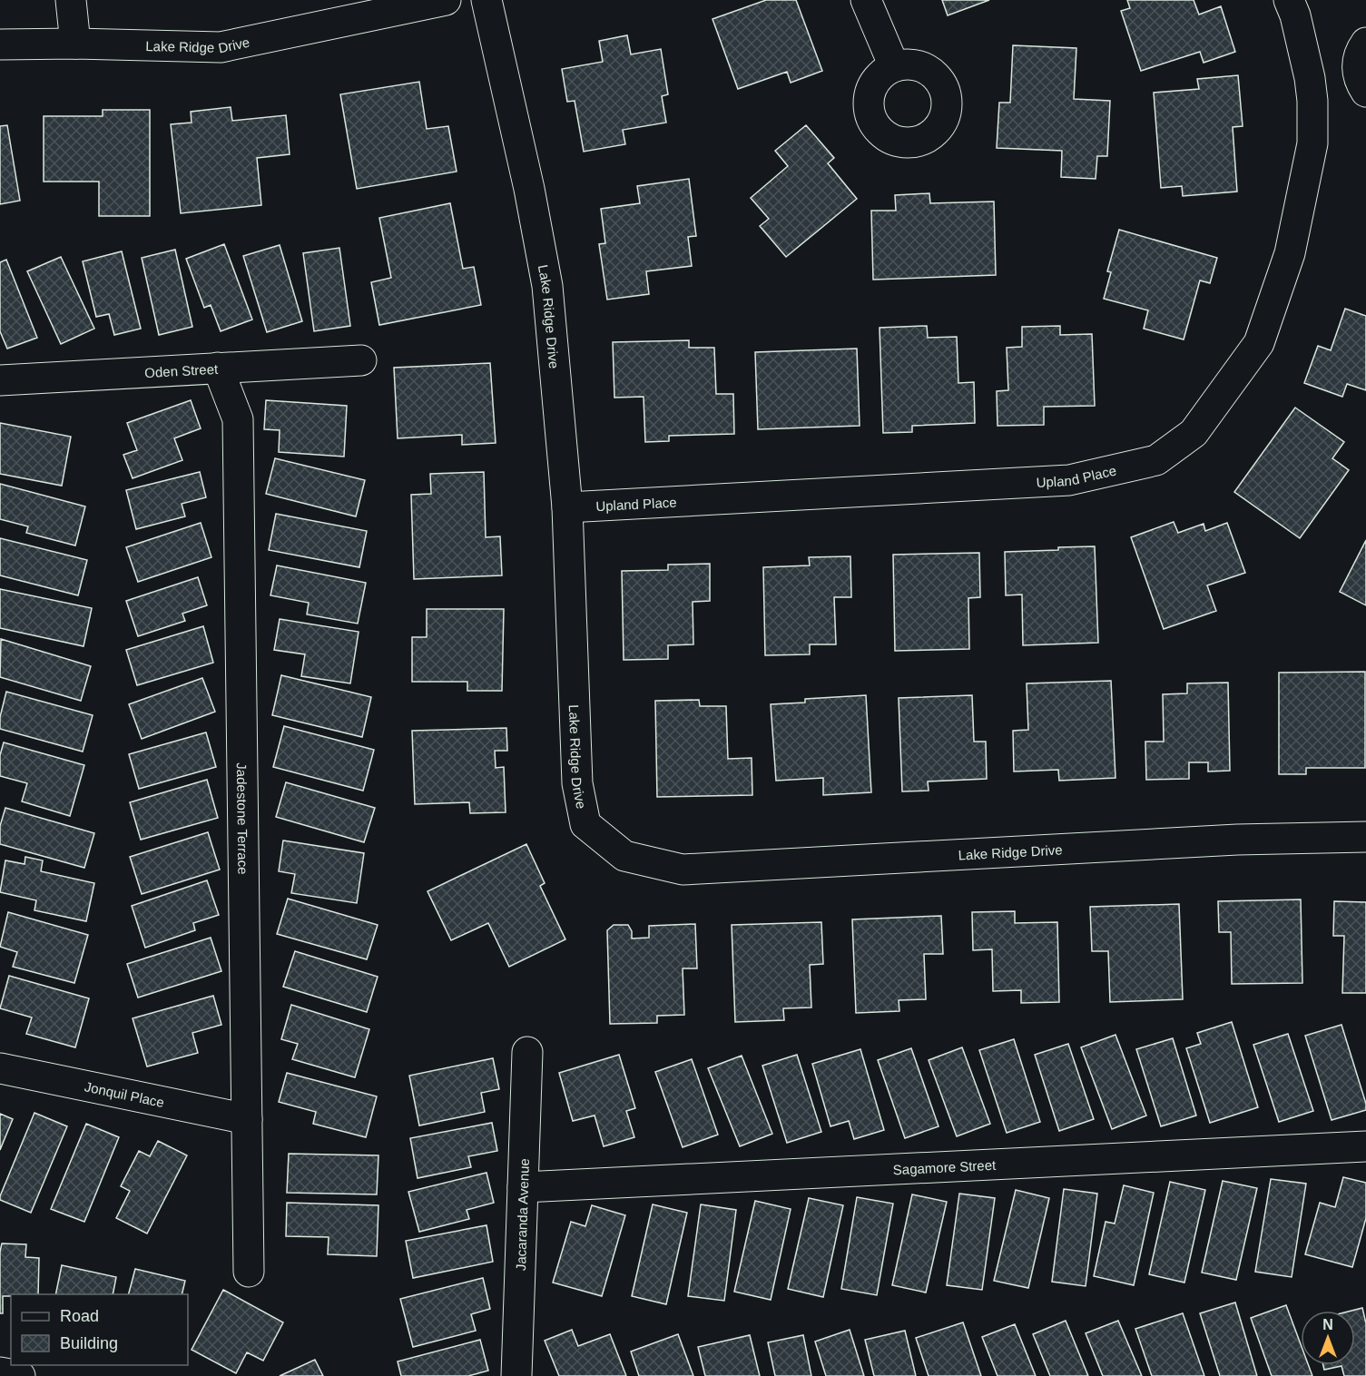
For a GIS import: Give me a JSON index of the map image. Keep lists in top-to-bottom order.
{
  "streets": {
    "street": [
      "Lake Ridge Drive",
      "Oden Street",
      "Upland Place",
      "Jadestone Terrace",
      "Jonquil Place",
      "Sagamore Street",
      "Jacaranda Avenue"
    ]
  },
  "crossings": [
    ["Lake Ridge Drive", "Upland Place"],
    ["Oden Street", "Jadestone Terrace"],
    ["Jadestone Terrace", "Jonquil Place"],
    ["Sagamore Street", "Jacaranda Avenue"]
  ],
  "legend": ["Road", "Building"],
  "north": "top"
}
